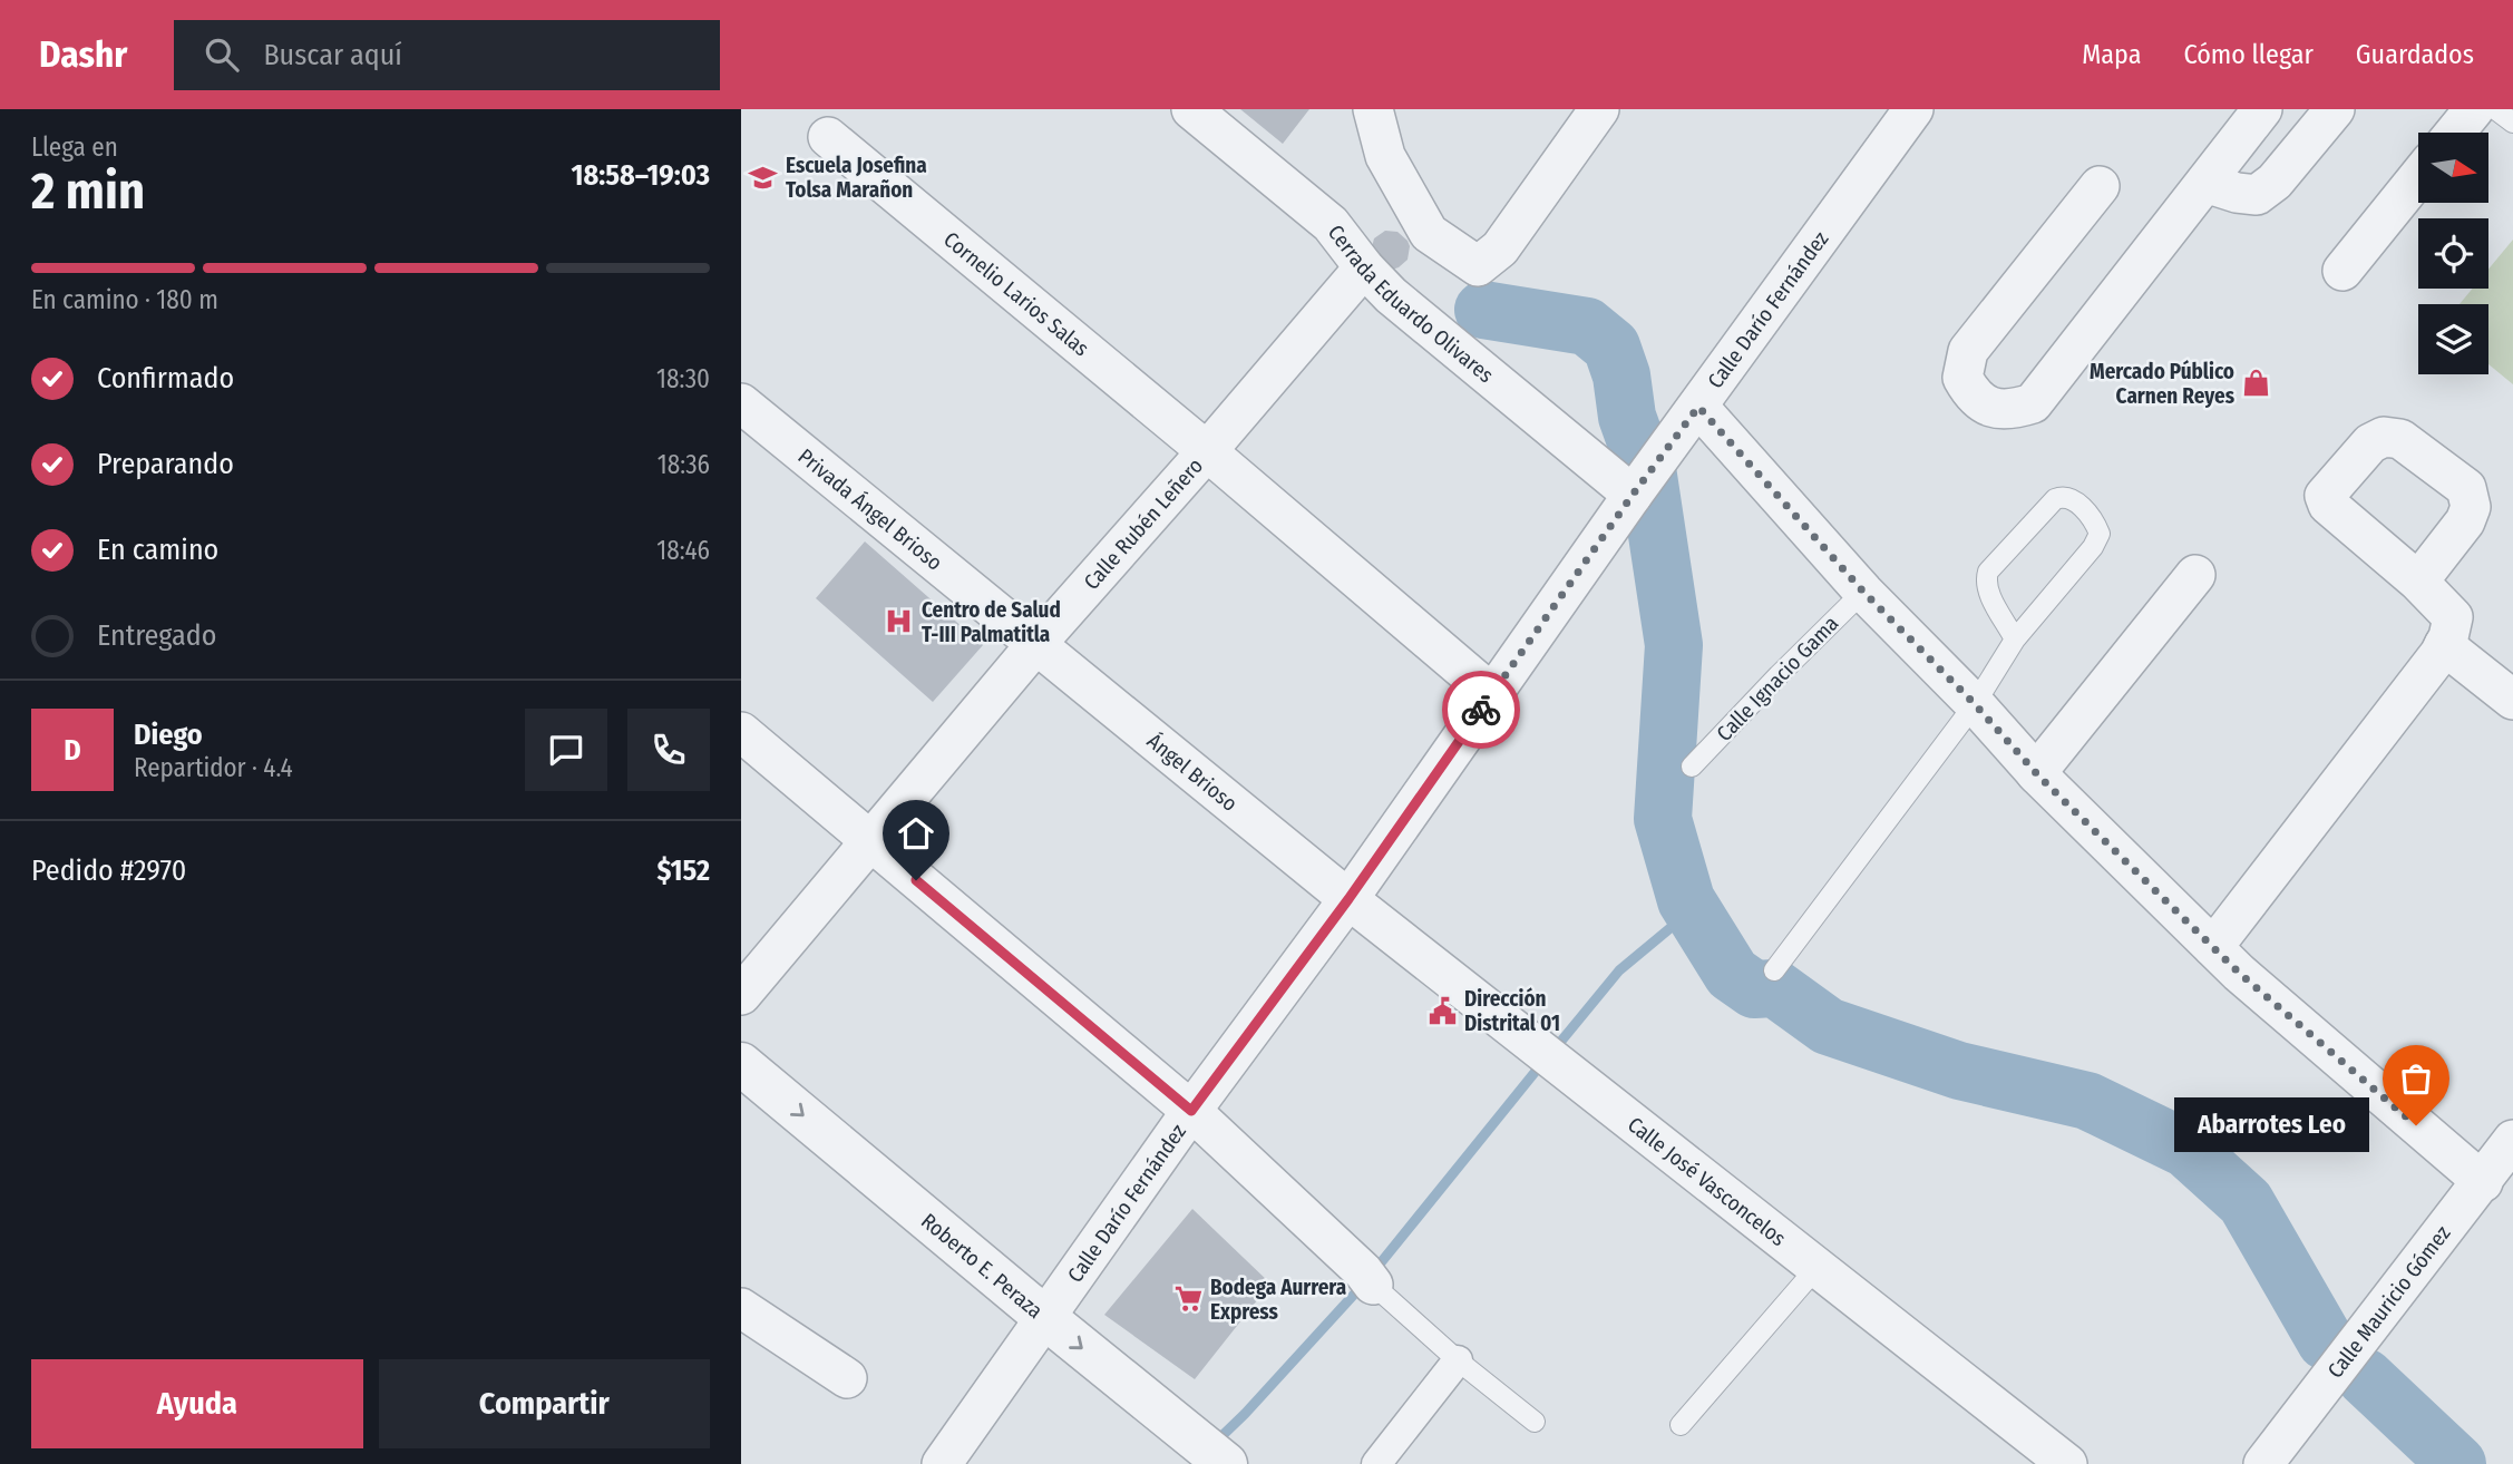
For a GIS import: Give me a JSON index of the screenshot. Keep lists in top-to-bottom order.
{
  "streets": {
    "street": [
      "Cornelio Larios Salas",
      "Cerrada Eduardo Olivares",
      "Calle Darío Fernández",
      "Privada Ángel Brioso",
      "Calle Rubén Leñero",
      "Ángel Brioso",
      "Calle José Vasconcelos",
      "Roberto E. Peraza",
      "Calle Mauricio Gómez"
    ],
    "lane": ["Calle Ignacio Gama"]
  },
  "crossings": [
    ["Cornelio Larios Salas", "Calle Darío Fernández"],
    ["Cornelio Larios Salas", "Calle Rubén Leñero"],
    ["Cerrada Eduardo Olivares", "Calle Darío Fernández"],
    ["Cerrada Eduardo Olivares", "Calle Rubén Leñero"],
    ["Calle Darío Fernández", "Ángel Brioso"],
    ["Calle Darío Fernández", "Calle José Vasconcelos"],
    ["Calle Darío Fernández", "Roberto E. Peraza"],
    ["Privada Ángel Brioso", "Calle Rubén Leñero"],
    ["Privada Ángel Brioso", "Ángel Brioso"],
    ["Calle Rubén Leñero", "Ángel Brioso"],
    ["Ángel Brioso", "Calle José Vasconcelos"]
  ],
  "places": {
    "school or university": ["Escuela Josefina Tolsa Marañon"],
    "shop": ["Mercado Público Carnen Reyes"],
    "hospital": ["Centro de Salud T-III Palmatitla"],
    "public building": ["Dirección Distrital 01"],
    "other": ["Abarrotes Leo"],
    "supermarket": ["Bodega Aurrera Express"]
  },
  "north": "right",
  "page": {
    "header": "Dashr",
    "search": "Buscar aquí",
    "nav": ["Mapa", "Cómo llegar", "Guardados"],
    "heading": ["2 min", "Llega en", "18:58–19:03"],
    "panel": [
      "Diego",
      "Repartidor · 4.4",
      "Pedido #2970",
      "$152"
    ],
    "bar": "En camino · 180 m",
    "list": [
      ["Confirmado", "18:30"],
      ["Preparando", "18:36"],
      ["En camino", "18:46"],
      "Entregado"
    ],
    "round": "D",
    "bubble": "Abarrotes Leo",
    "buttons": ["Ayuda", "Compartir"]
  }
}
